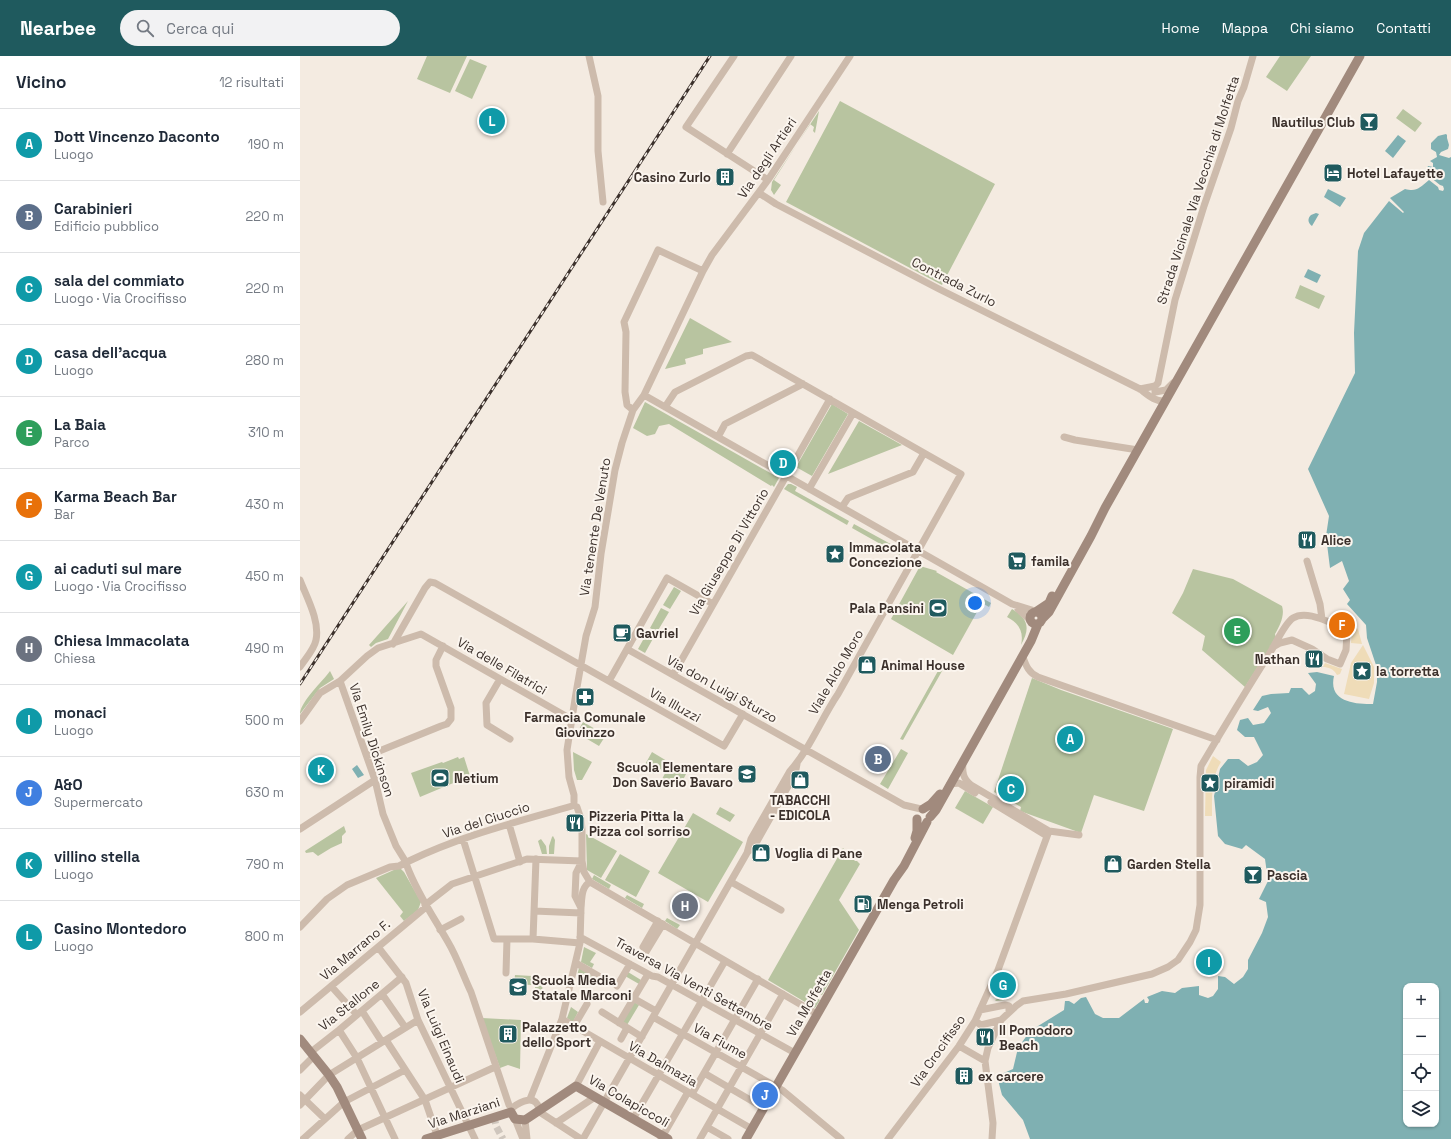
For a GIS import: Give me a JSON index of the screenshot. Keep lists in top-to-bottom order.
{
  "streets": {
    "main road": ["Via Molfetta", "Via Colapiccoli", "Via Marziani"],
    "street": [
      "Via degli Artieri",
      "Strada Vicinale Via Vecchia di Molfetta",
      "Contrada Zurlo",
      "Via tenente De Venuto",
      "Via Giuseppe Di Vittorio",
      "Via delle Filatrici",
      "Viale Aldo Moro",
      "Via don Luigi Sturzo",
      "Via Illuzzi",
      "Via Emily Dickinson",
      "Via del Ciuccio",
      "Via Marrano F.",
      "Traversa Via Venti Settembre",
      "Via Stallone",
      "Via Luigi Einaudi",
      "Via Fiume",
      "Via Crocifisso",
      "Via Dalmazia"
    ]
  },
  "crossings": [
    ["Via degli Artieri", "Contrada Zurlo"],
    ["Via degli Artieri", "Via tenente De Venuto"],
    ["Strada Vicinale Via Vecchia di Molfetta", "Contrada Zurlo"],
    ["Via tenente De Venuto", "Via delle Filatrici"],
    ["Via tenente De Venuto", "Via Illuzzi"],
    ["Via tenente De Venuto", "Via del Ciuccio"],
    ["Via tenente De Venuto", "Via Marrano F."],
    ["Via tenente De Venuto", "Traversa Via Venti Settembre"],
    ["Via tenente De Venuto", "Via Dalmazia"],
    ["Via Giuseppe Di Vittorio", "Via don Luigi Sturzo"],
    ["Via delle Filatrici", "Via Illuzzi"],
    ["Viale Aldo Moro", "Via don Luigi Sturzo"],
    ["Viale Aldo Moro", "Traversa Via Venti Settembre"],
    ["Viale Aldo Moro", "Via Fiume"],
    ["Viale Aldo Moro", "Via Dalmazia"],
    ["Viale Aldo Moro", "Via Colapiccoli"],
    ["Via don Luigi Sturzo", "Via Illuzzi"],
    ["Via Emily Dickinson", "Via del Ciuccio"],
    ["Via Emily Dickinson", "Via Marrano F."],
    ["Via Emily Dickinson", "Via Marziani"],
    ["Via Marrano F.", "Via Luigi Einaudi"],
    ["Traversa Via Venti Settembre", "Via Molfetta"],
    ["Via Molfetta", "Via Fiume"],
    ["Via Molfetta", "Via Dalmazia"],
    ["Via Stallone", "Via Luigi Einaudi"],
    ["Via Luigi Einaudi", "Via Marziani"]
  ],
  "places": {
    "bar": ["Nautilus Club", "Pascia"],
    "hotel": ["Hotel Lafayette"],
    "building": ["Casino Zurlo", "Palazzetto dello Sport", "ex carcere"],
    "restaurant": [
      "Alice",
      "Nathan",
      "Pizzeria Pitta la Pizza col sorriso",
      "Il Pomodoro Beach"
    ],
    "place": ["Immacolata Concezione", "la torretta", "piramidi"],
    "supermarket": ["famila"],
    "sports": ["Pala Pansini", "Netium"],
    "cafe": ["Gavriel"],
    "shop": [
      "Animal House",
      "TABACCHI - EDICOLA",
      "Voglia di Pane",
      "Garden Stella"
    ],
    "pharmacy": ["Farmacia Comunale Giovinzzo"],
    "school or university": ["Scuola Elementare Don Saverio Bavaro", "Scuola Media Statale Marconi"],
    "fuel station": ["Menga Petroli"]
  },
  "page": {
    "header": "Nearbee",
    "search": "Cerca qui",
    "nav": [
      "Home",
      "Mappa",
      "Chi siamo",
      "Contatti"
    ],
    "heading": ["Vicino", "12 risultati"],
    "pins": [
      "L",
      "D",
      "F",
      "E",
      "A",
      "B",
      "K",
      "C",
      "H",
      "I",
      "G",
      "J"
    ],
    "list": [
      {
        "mark": "A",
        "name": "Dott Vincenzo Daconto",
        "note": "Luogo",
        "value": "190 m"
      },
      {
        "mark": "B",
        "name": "Carabinieri",
        "note": "Edificio pubblico",
        "value": "220 m"
      },
      {
        "mark": "C",
        "name": "sala del commiato",
        "note": "Luogo · Via Crocifisso",
        "value": "220 m"
      },
      {
        "mark": "D",
        "name": "casa dell'acqua",
        "note": "Luogo",
        "value": "280 m"
      },
      {
        "mark": "E",
        "name": "La Baia",
        "note": "Parco",
        "value": "310 m"
      },
      {
        "mark": "F",
        "name": "Karma Beach Bar",
        "note": "Bar",
        "value": "430 m"
      },
      {
        "mark": "G",
        "name": "ai caduti sul mare",
        "note": "Luogo · Via Crocifisso",
        "value": "450 m"
      },
      {
        "mark": "H",
        "name": "Chiesa Immacolata",
        "note": "Chiesa",
        "value": "490 m"
      },
      {
        "mark": "I",
        "name": "monaci",
        "note": "Luogo",
        "value": "500 m"
      },
      {
        "mark": "J",
        "name": "A&O",
        "note": "Supermercato",
        "value": "630 m"
      },
      {
        "mark": "K",
        "name": "villino stella",
        "note": "Luogo",
        "value": "790 m"
      },
      {
        "mark": "L",
        "name": "Casino Montedoro",
        "note": "Luogo",
        "value": "800 m"
      }
    ],
    "map_buttons": ["+", "−"]
  }
}
